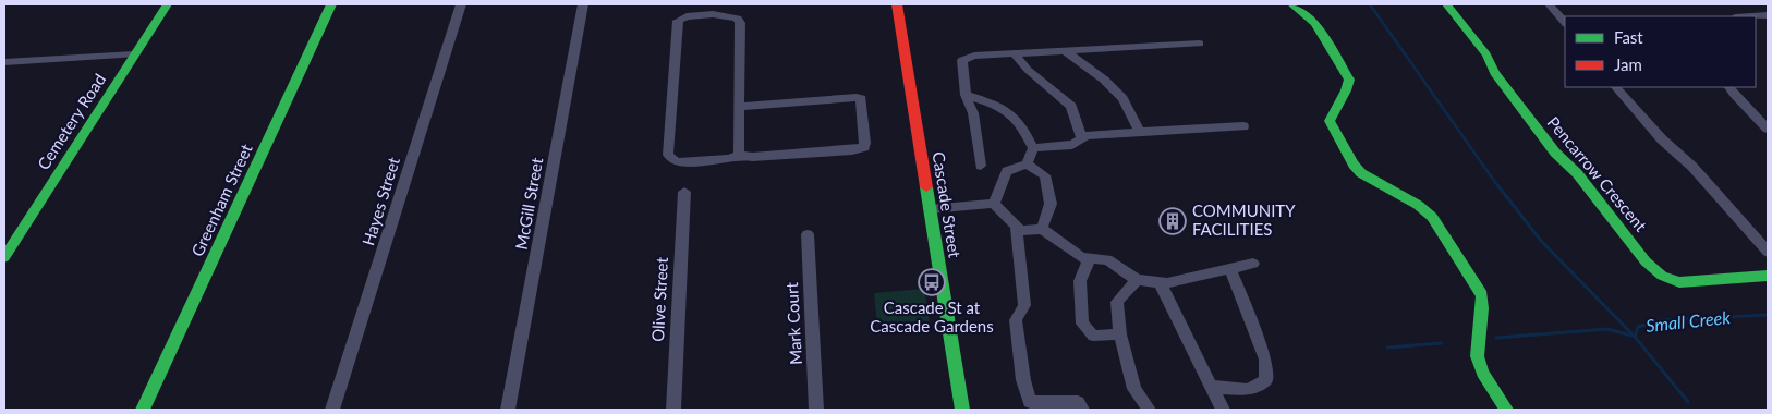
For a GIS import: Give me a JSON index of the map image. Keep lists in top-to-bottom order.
{
  "streets": {
    "street": [
      "Cemetery Road",
      "Pencarrow Crescent",
      "Greenham Street",
      "Hayes Street",
      "McGill Street",
      "Cascade Street",
      "Olive Street",
      "Mark Court"
    ]
  },
  "water": ["Small Creek"],
  "places": {
    "building": ["COMMUNITY FACILITIES"],
    "bus stop": ["Cascade St at Cascade Gardens"]
  },
  "legend": ["Fast", "Jam"]
}
